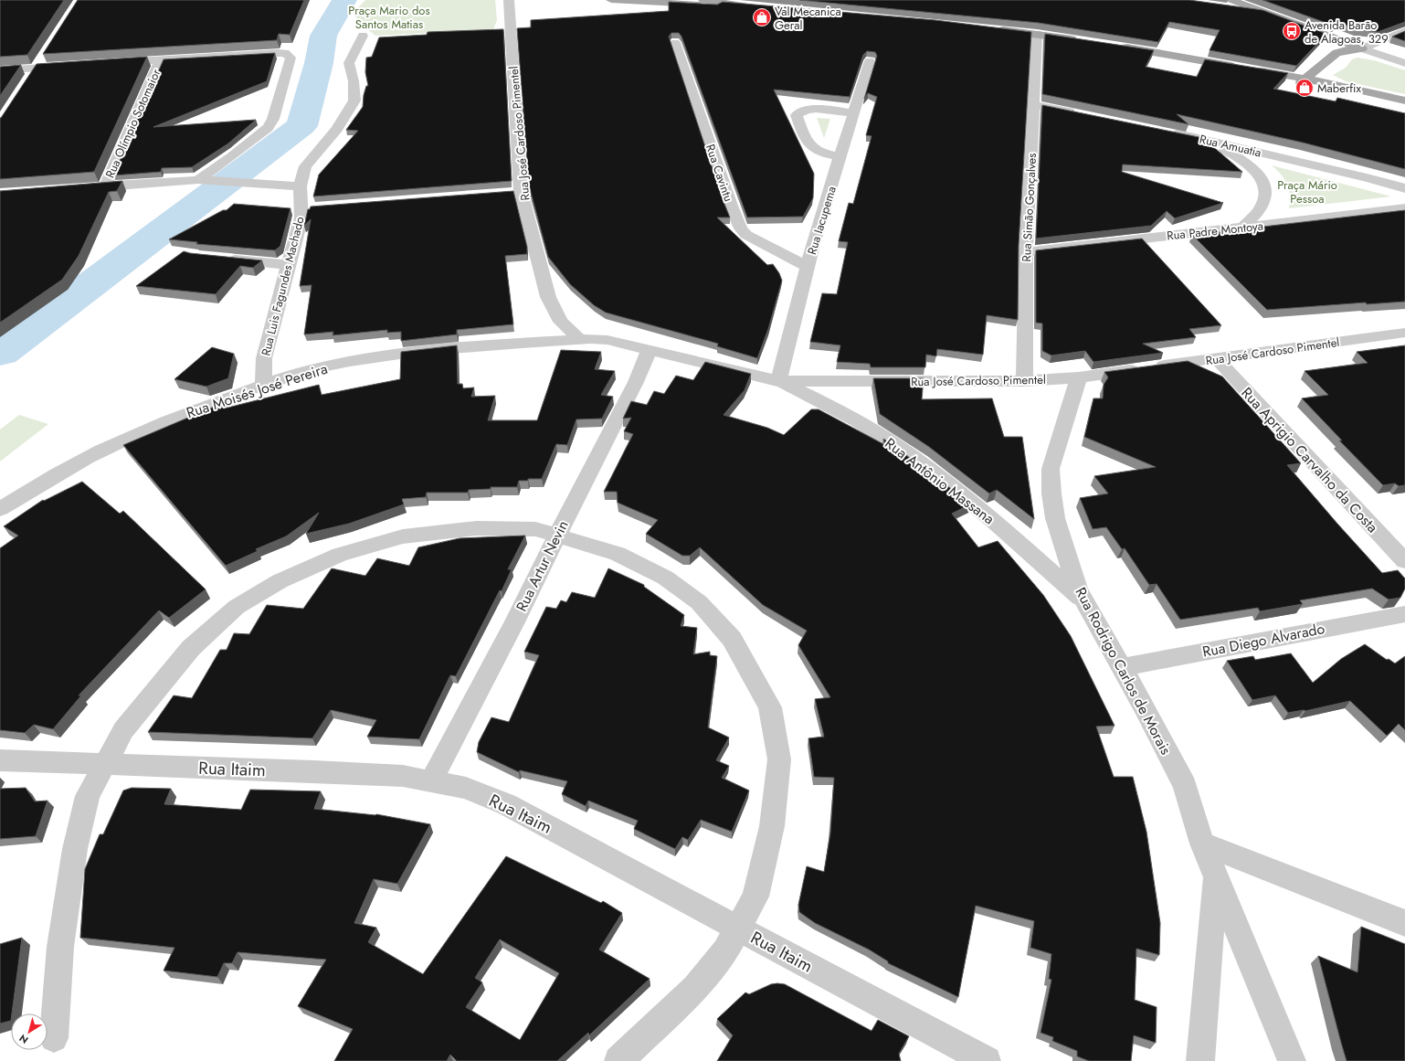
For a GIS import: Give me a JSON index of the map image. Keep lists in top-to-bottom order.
{
  "streets": {
    "street": [
      "Rua Olímpio Sotomaior",
      "Rua José Cardoso Pimentel",
      "Rua Amuatia",
      "Rua Cavintu",
      "Rua Simão Gonçalves",
      "Rua Iacupema",
      "Rua Padre Montoya",
      "Rua Luis Fagundes Machado",
      "Rua Moisés José Pereira",
      "Rua Aprigio Carvalho da Costa",
      "Rua Antônio Massana",
      "Rua Artur Nevin",
      "Rua Diego Alvarado",
      "Rua Rodrigo Carlos de Morais",
      "Rua Itaim"
    ]
  },
  "crossings": [
    ["Rua José Cardoso Pimentel", "Rua Simão Gonçalves"],
    ["Rua José Cardoso Pimentel", "Rua Iacupema"],
    ["Rua José Cardoso Pimentel", "Rua Moisés José Pereira"],
    ["Rua José Cardoso Pimentel", "Rua Aprigio Carvalho da Costa"],
    ["Rua José Cardoso Pimentel", "Rua Antônio Massana"],
    ["Rua José Cardoso Pimentel", "Rua Artur Nevin"],
    ["Rua José Cardoso Pimentel", "Rua Rodrigo Carlos de Morais"],
    ["Rua Cavintu", "Rua Iacupema"],
    ["Rua Simão Gonçalves", "Rua Padre Montoya"],
    ["Rua Iacupema", "Rua Antônio Massana"],
    ["Rua Luis Fagundes Machado", "Rua Moisés José Pereira"],
    ["Rua Antônio Massana", "Rua Rodrigo Carlos de Morais"],
    ["Rua Artur Nevin", "Rua Itaim"],
    ["Rua Diego Alvarado", "Rua Rodrigo Carlos de Morais"]
  ],
  "parks": ["Praça Mario dos Santos Matias", "Praça Mário Pessoa"],
  "places": {
    "shop": ["Val Mecanica Geral", "Maberfix"],
    "bus stop": ["Avenida Barão de Alagoas, 329"]
  },
  "north": "bottom left"
}
